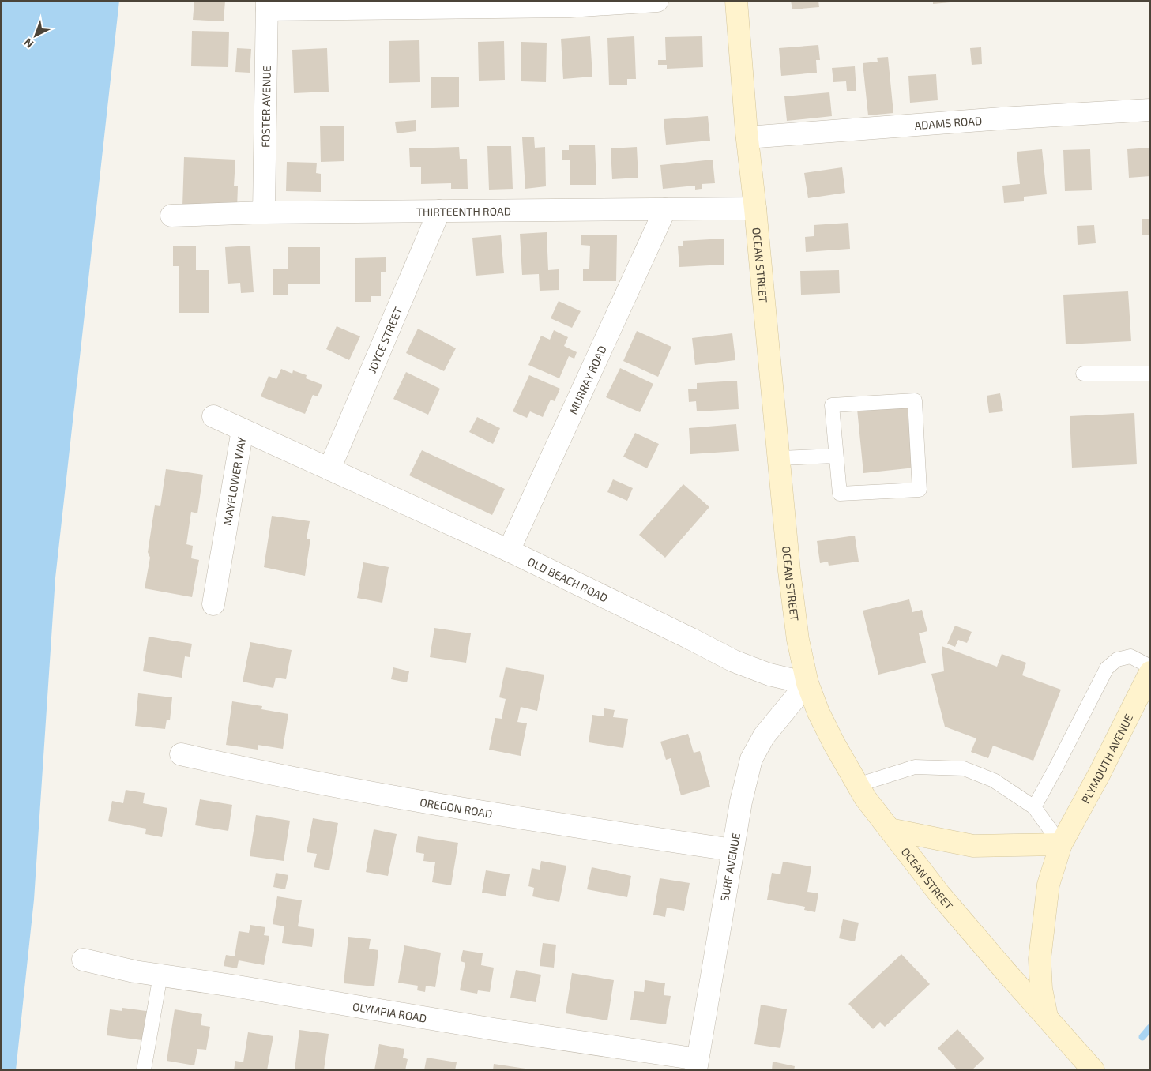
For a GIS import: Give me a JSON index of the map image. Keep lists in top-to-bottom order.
{
  "streets": {
    "main road": ["OCEAN STREET", "PLYMOUTH AVENUE"],
    "street": [
      "FOSTER AVENUE",
      "ADAMS ROAD",
      "THIRTEENTH ROAD",
      "JOYCE STREET",
      "MURRAY ROAD",
      "MAYFLOWER WAY",
      "OLD BEACH ROAD",
      "OREGON ROAD",
      "SURF AVENUE",
      "OLYMPIA ROAD"
    ]
  },
  "crossings": [
    ["FOSTER AVENUE", "THIRTEENTH ROAD"],
    ["ADAMS ROAD", "OCEAN STREET"],
    ["THIRTEENTH ROAD", "OCEAN STREET"],
    ["THIRTEENTH ROAD", "JOYCE STREET"],
    ["THIRTEENTH ROAD", "MURRAY ROAD"],
    ["OCEAN STREET", "OLD BEACH ROAD"],
    ["OCEAN STREET", "PLYMOUTH AVENUE"],
    ["OCEAN STREET", "SURF AVENUE"],
    ["JOYCE STREET", "MAYFLOWER WAY"],
    ["JOYCE STREET", "OLD BEACH ROAD"],
    ["MURRAY ROAD", "OLD BEACH ROAD"],
    ["MAYFLOWER WAY", "OLD BEACH ROAD"],
    ["OLD BEACH ROAD", "SURF AVENUE"],
    ["OREGON ROAD", "SURF AVENUE"],
    ["SURF AVENUE", "OLYMPIA ROAD"]
  ],
  "north": "bottom left"
}
